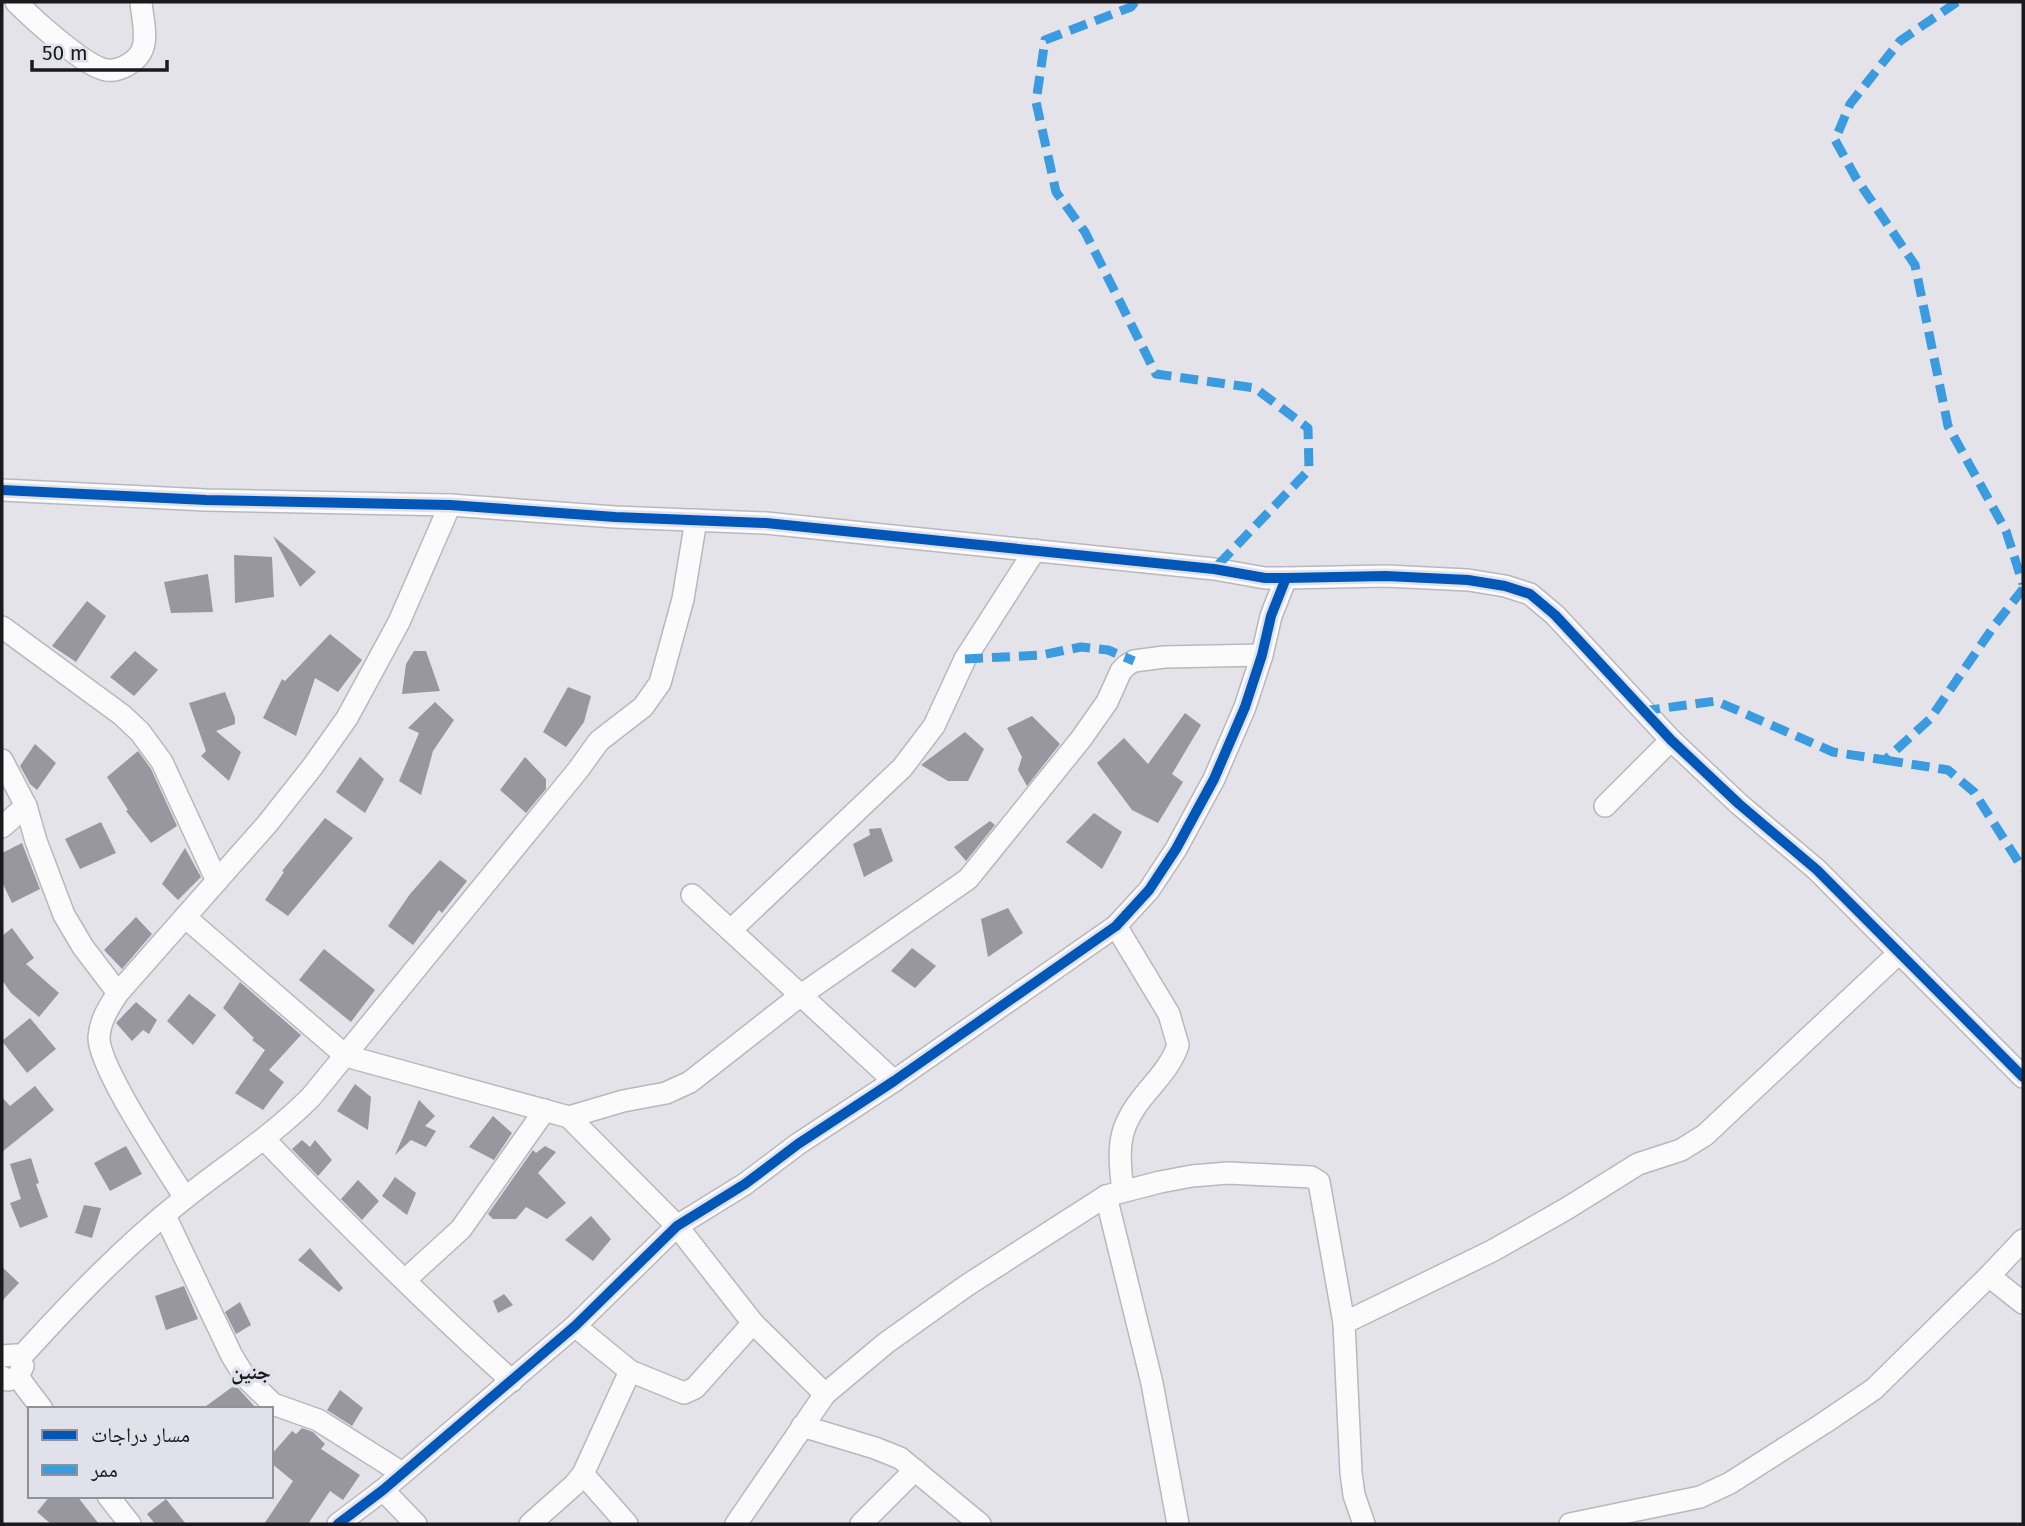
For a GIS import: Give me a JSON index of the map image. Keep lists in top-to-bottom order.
{
  "districts": ["جنين"],
  "legend": ["مسار دراجات", "ممر"],
  "scale_bar": "50 m"
}
